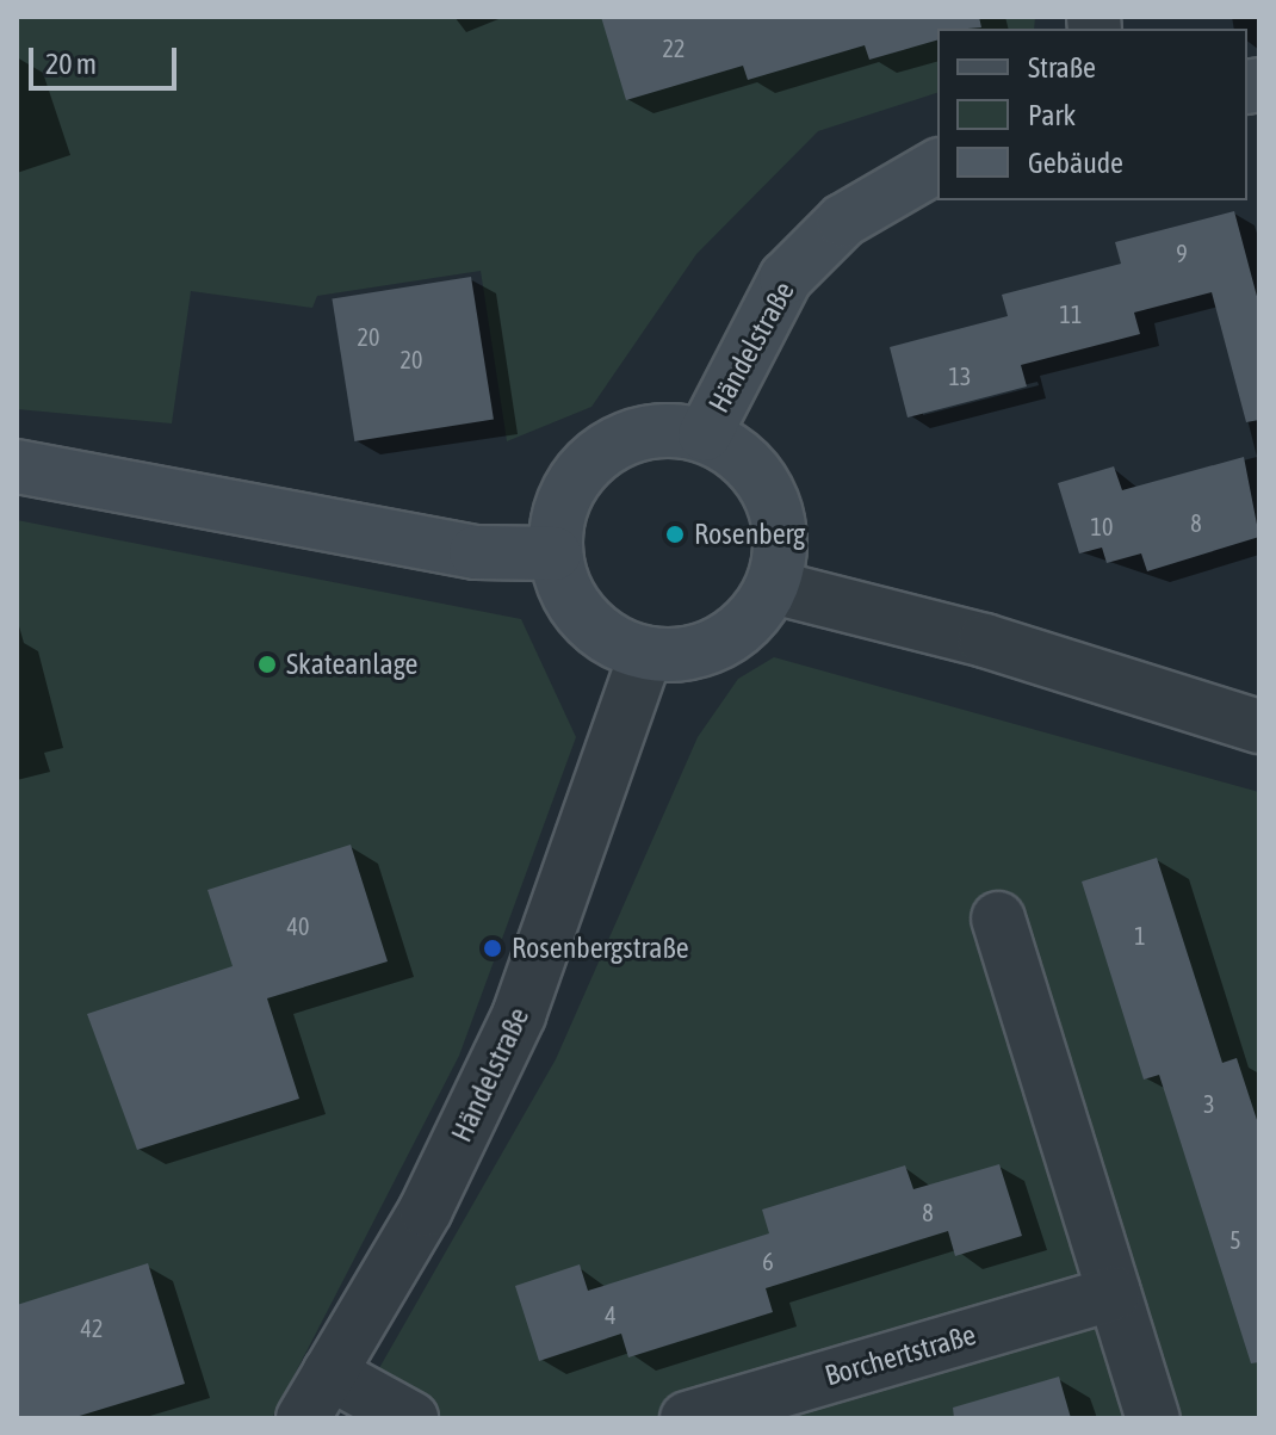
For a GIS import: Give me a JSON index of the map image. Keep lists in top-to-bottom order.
{
  "streets": {
    "street": ["Händelstraße", "Borchertstraße"]
  },
  "places": ["Rosenberg", "Skateanlage", "Rosenbergstraße"],
  "house_numbers": [
    "22",
    "9",
    "11",
    "20",
    "20",
    "13",
    "8",
    "10",
    "40",
    "1",
    "3",
    "8",
    "5",
    "6",
    "4",
    "42"
  ],
  "legend": ["Straße", "Park", "Gebäude"],
  "scale_bar": "20 m"
}
